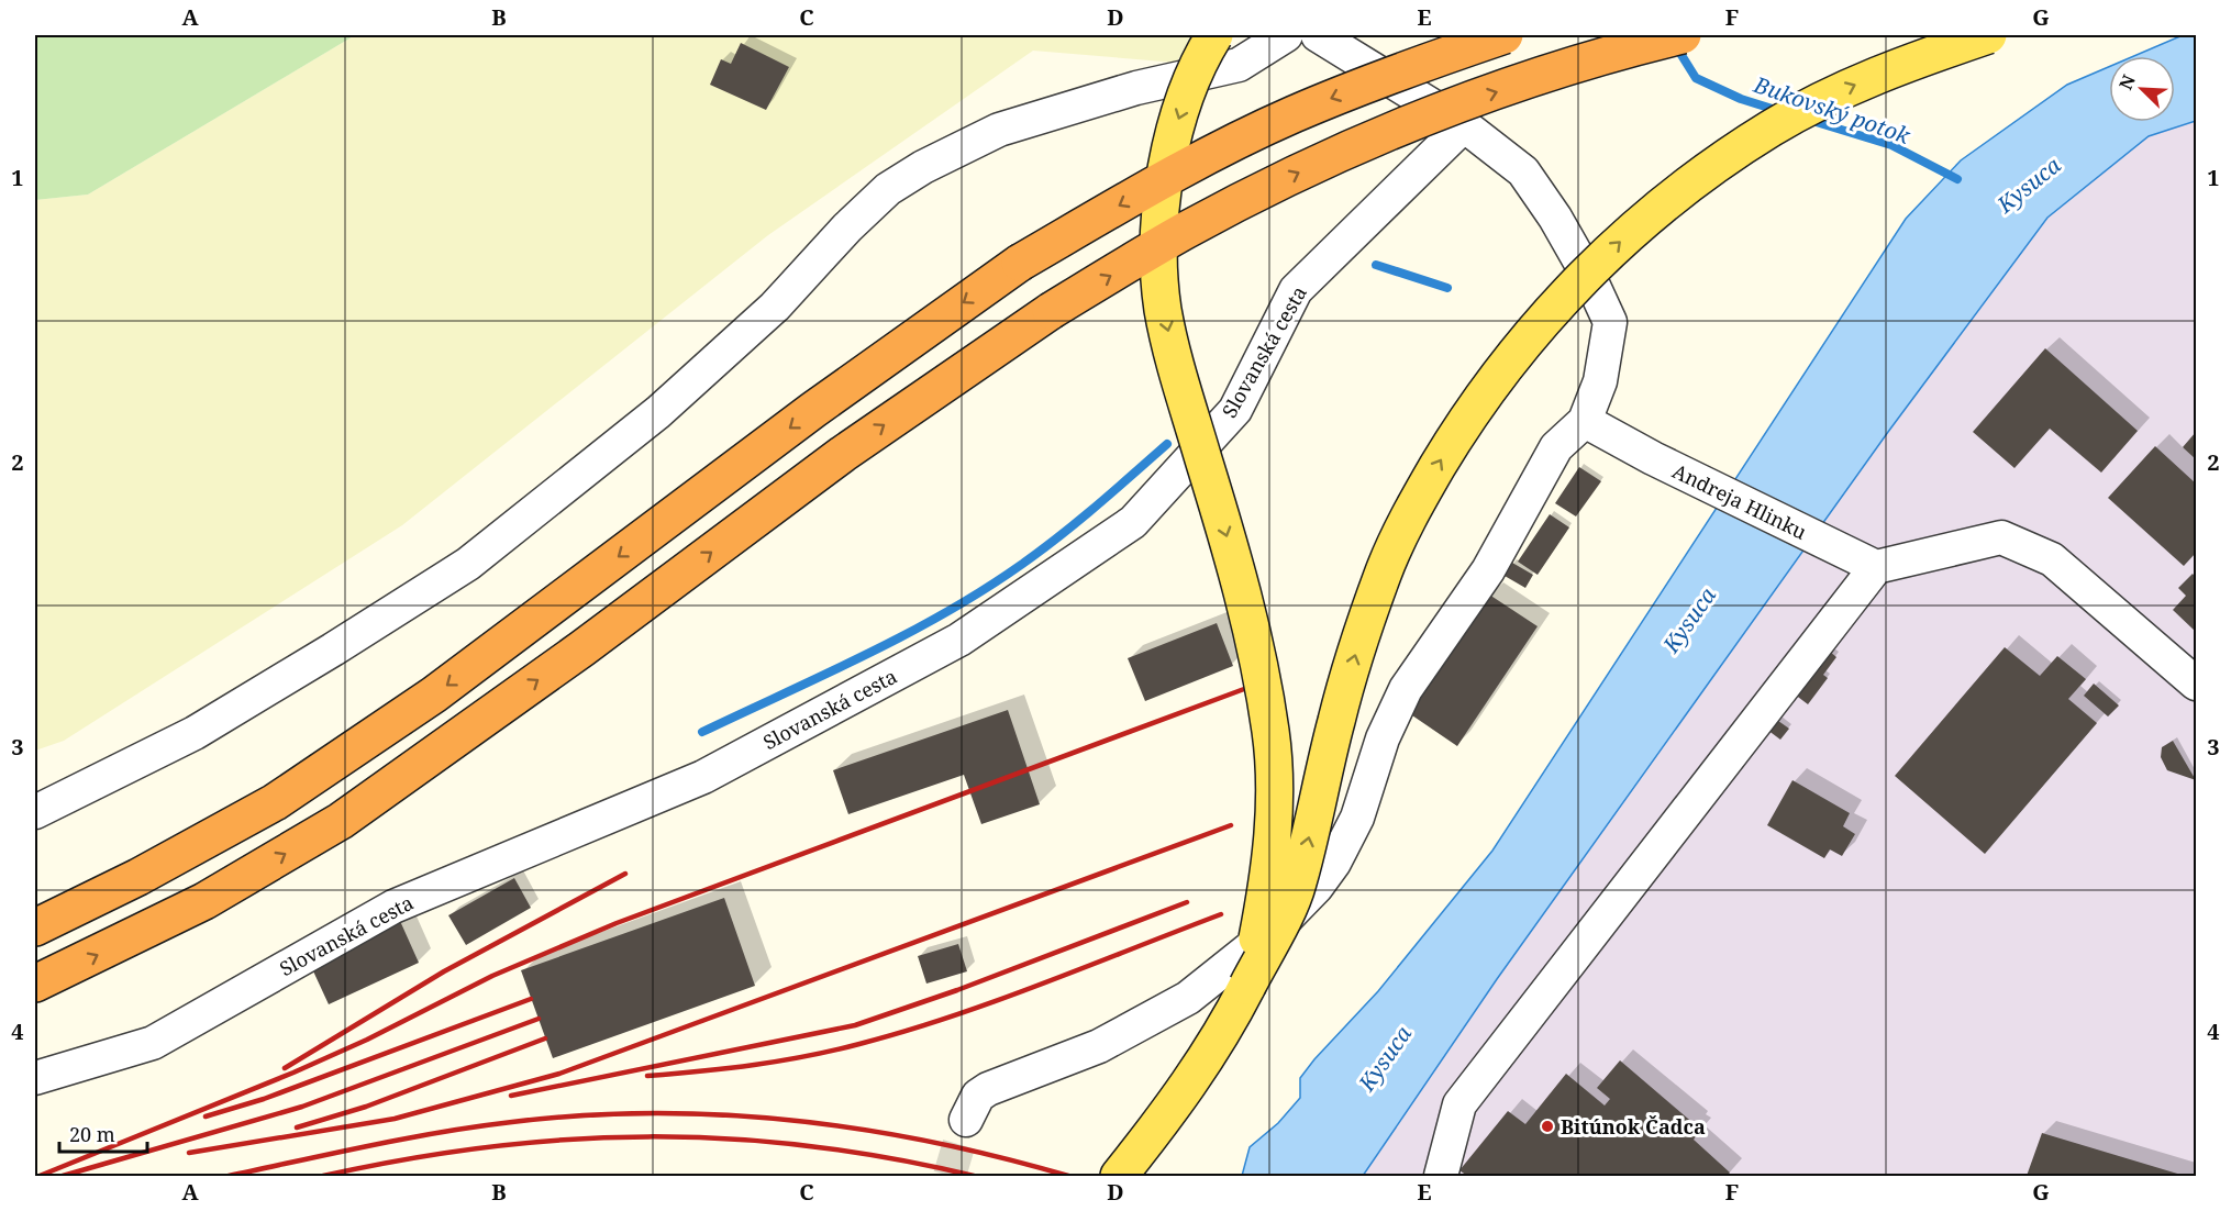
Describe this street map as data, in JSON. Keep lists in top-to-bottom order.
{
  "streets": {
    "street": ["Slovanská cesta", "Andreja Hlinku"]
  },
  "water": ["Bukovský potok", "Kysuca"],
  "places": ["Bitúnok Čadca"],
  "scale_bar": "20 m",
  "north": "top left",
  "grid": {
    "columns": [
      "A",
      "B",
      "C",
      "D",
      "E",
      "F",
      "G"
    ],
    "rows": [
      "1",
      "2",
      "3",
      "4"
    ]
  }
}
